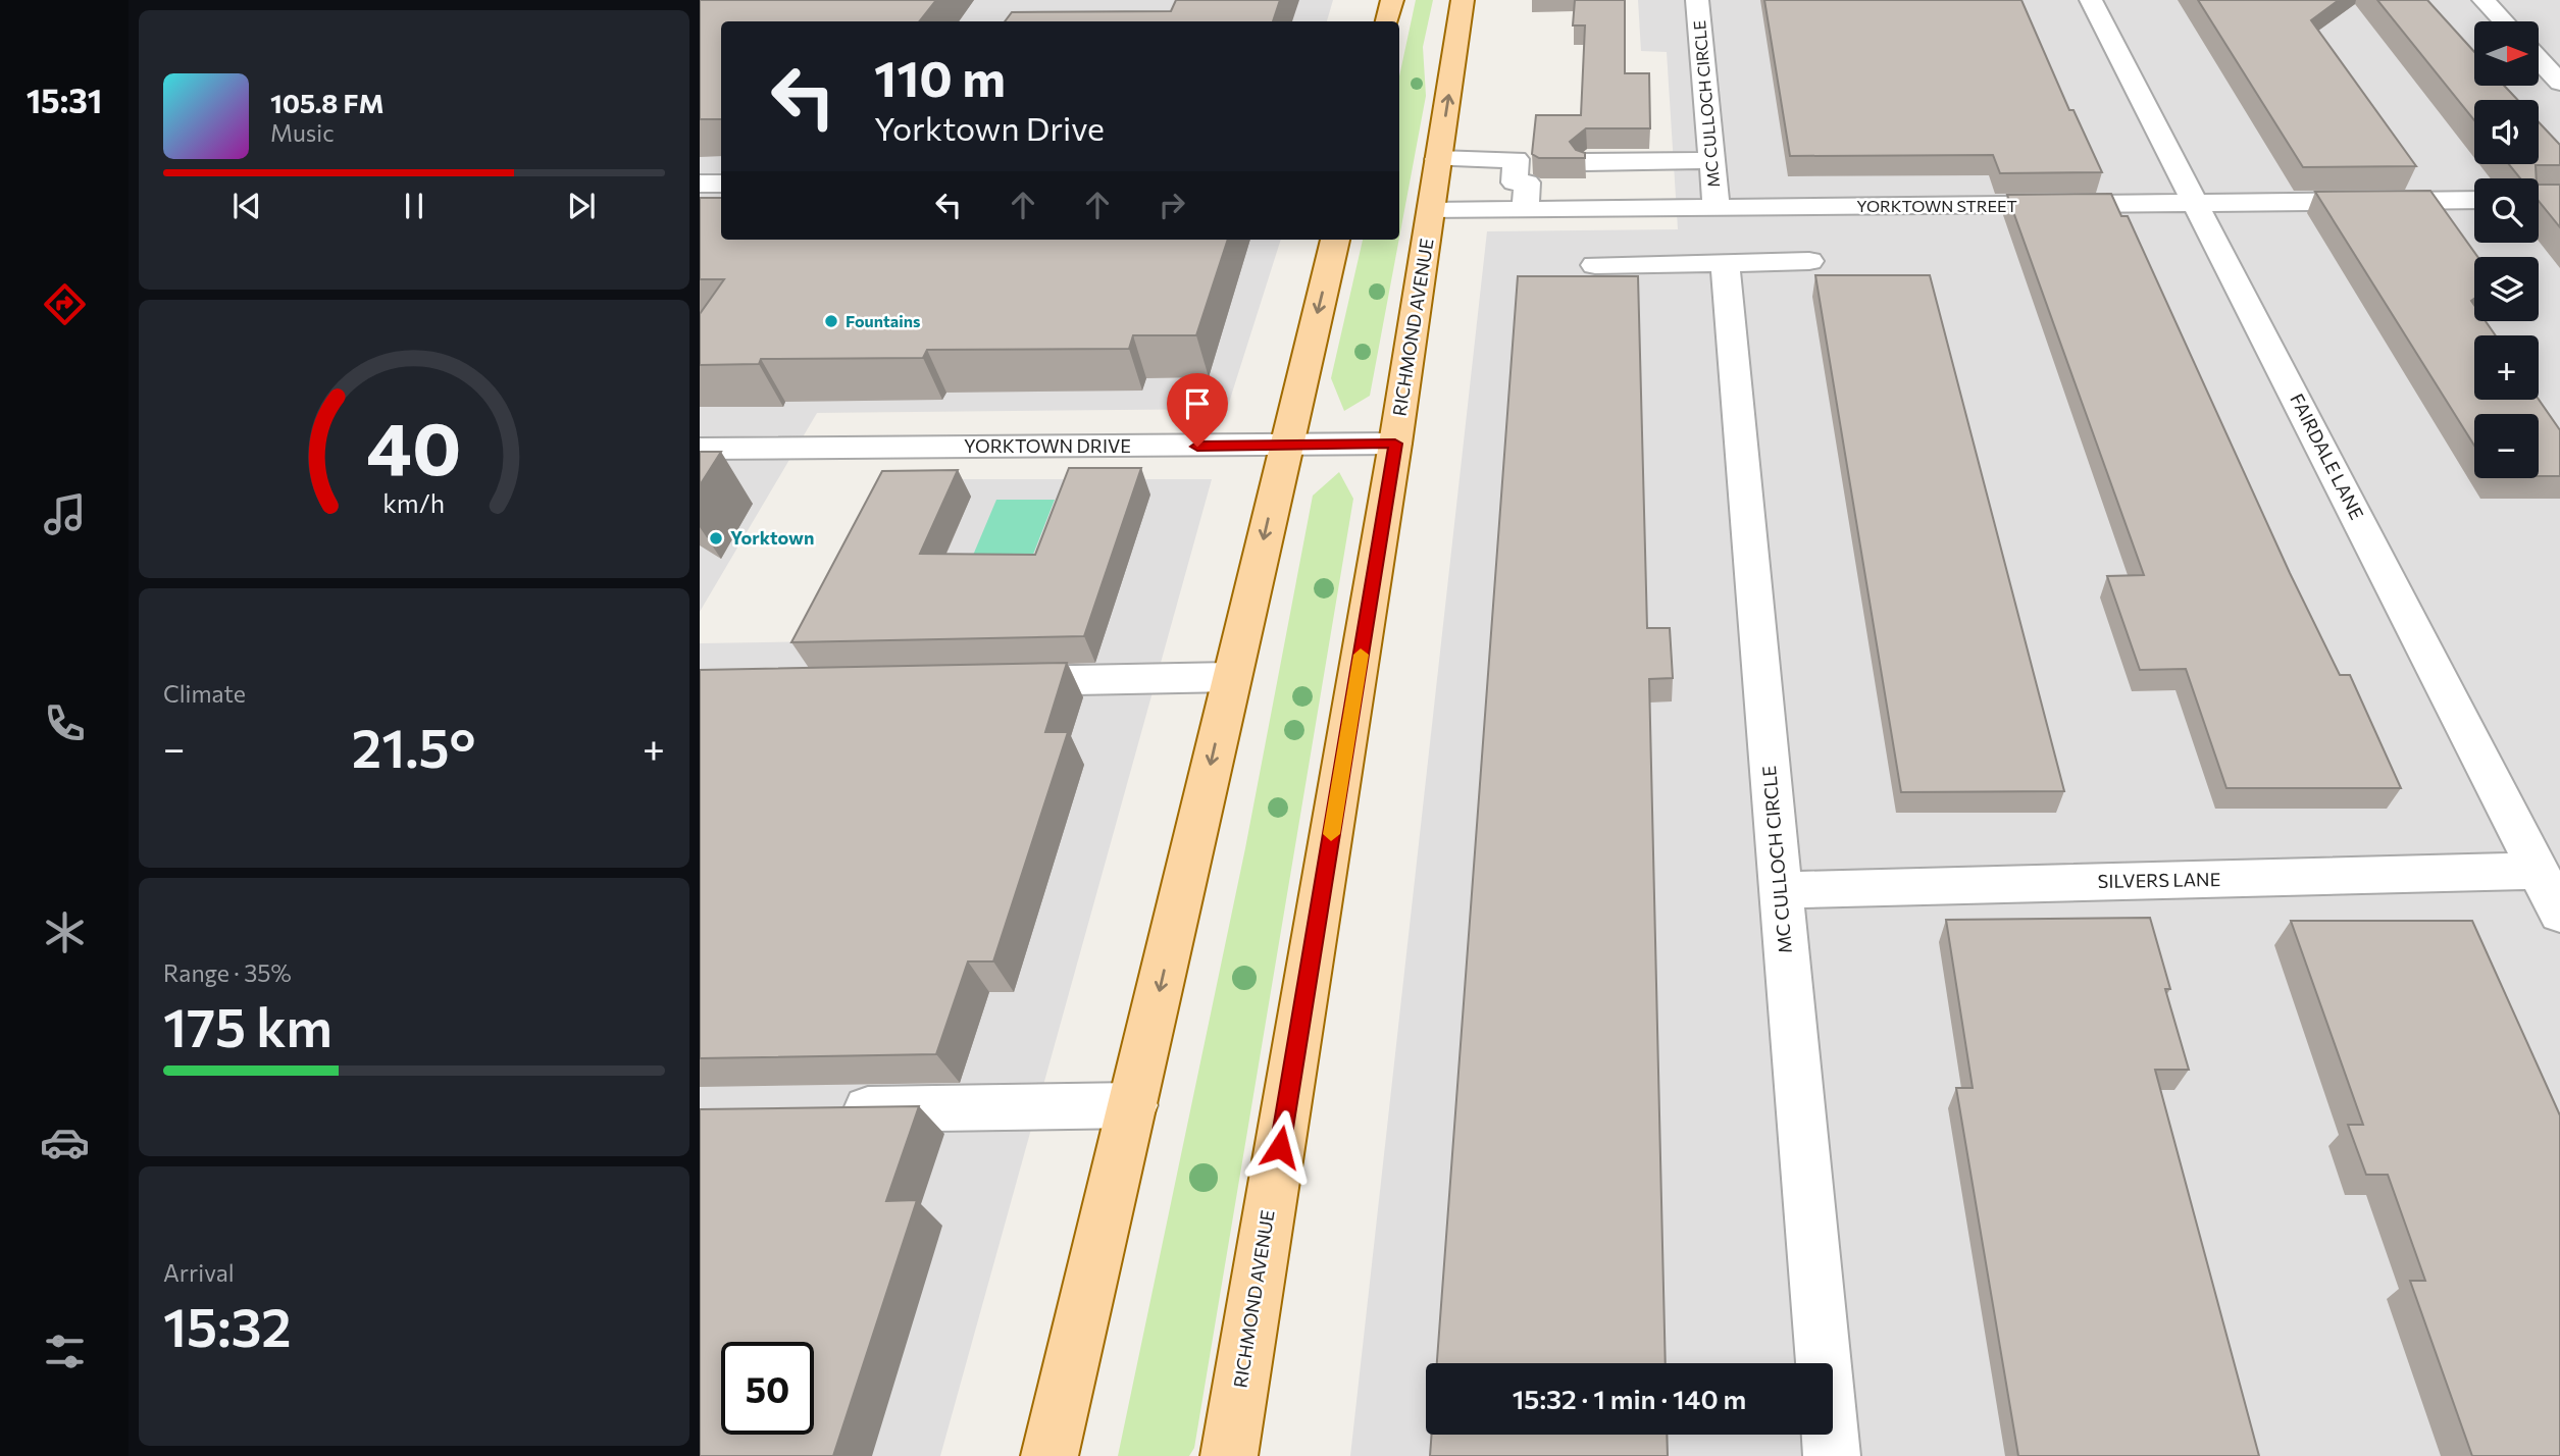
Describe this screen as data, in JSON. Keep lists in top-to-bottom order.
{
  "streets": {
    "main road": ["RICHMOND AVENUE"],
    "street": [
      "MC CULLOCH CIRCLE",
      "YORKTOWN STREET",
      "YORKTOWN DRIVE",
      "FAIRDALE LANE",
      "SILVERS LANE"
    ]
  },
  "crossings": [
    ["MC CULLOCH CIRCLE", "YORKTOWN STREET"],
    ["MC CULLOCH CIRCLE", "SILVERS LANE"],
    ["YORKTOWN STREET", "RICHMOND AVENUE"],
    ["YORKTOWN STREET", "FAIRDALE LANE"],
    ["RICHMOND AVENUE", "YORKTOWN DRIVE"],
    ["FAIRDALE LANE", "SILVERS LANE"]
  ],
  "places": ["Fountains", "Yorktown"],
  "north": "right",
  "page": {
    "tabs": "15:31",
    "map_buttons": ["+", "−"],
    "turn": ["110 m", "Yorktown Drive"],
    "song": ["105.8 FM", "Music"],
    "tile": [
      "Climate",
      ["Range · 35%", "175 km"],
      ["Arrival", "15:32"]
    ],
    "heat": ["−", "21.5°", "+"],
    "limit": "50",
    "trip": "15:32 · 1 min · 140 m",
    "gauge": ["40", "km/h"]
  }
}
